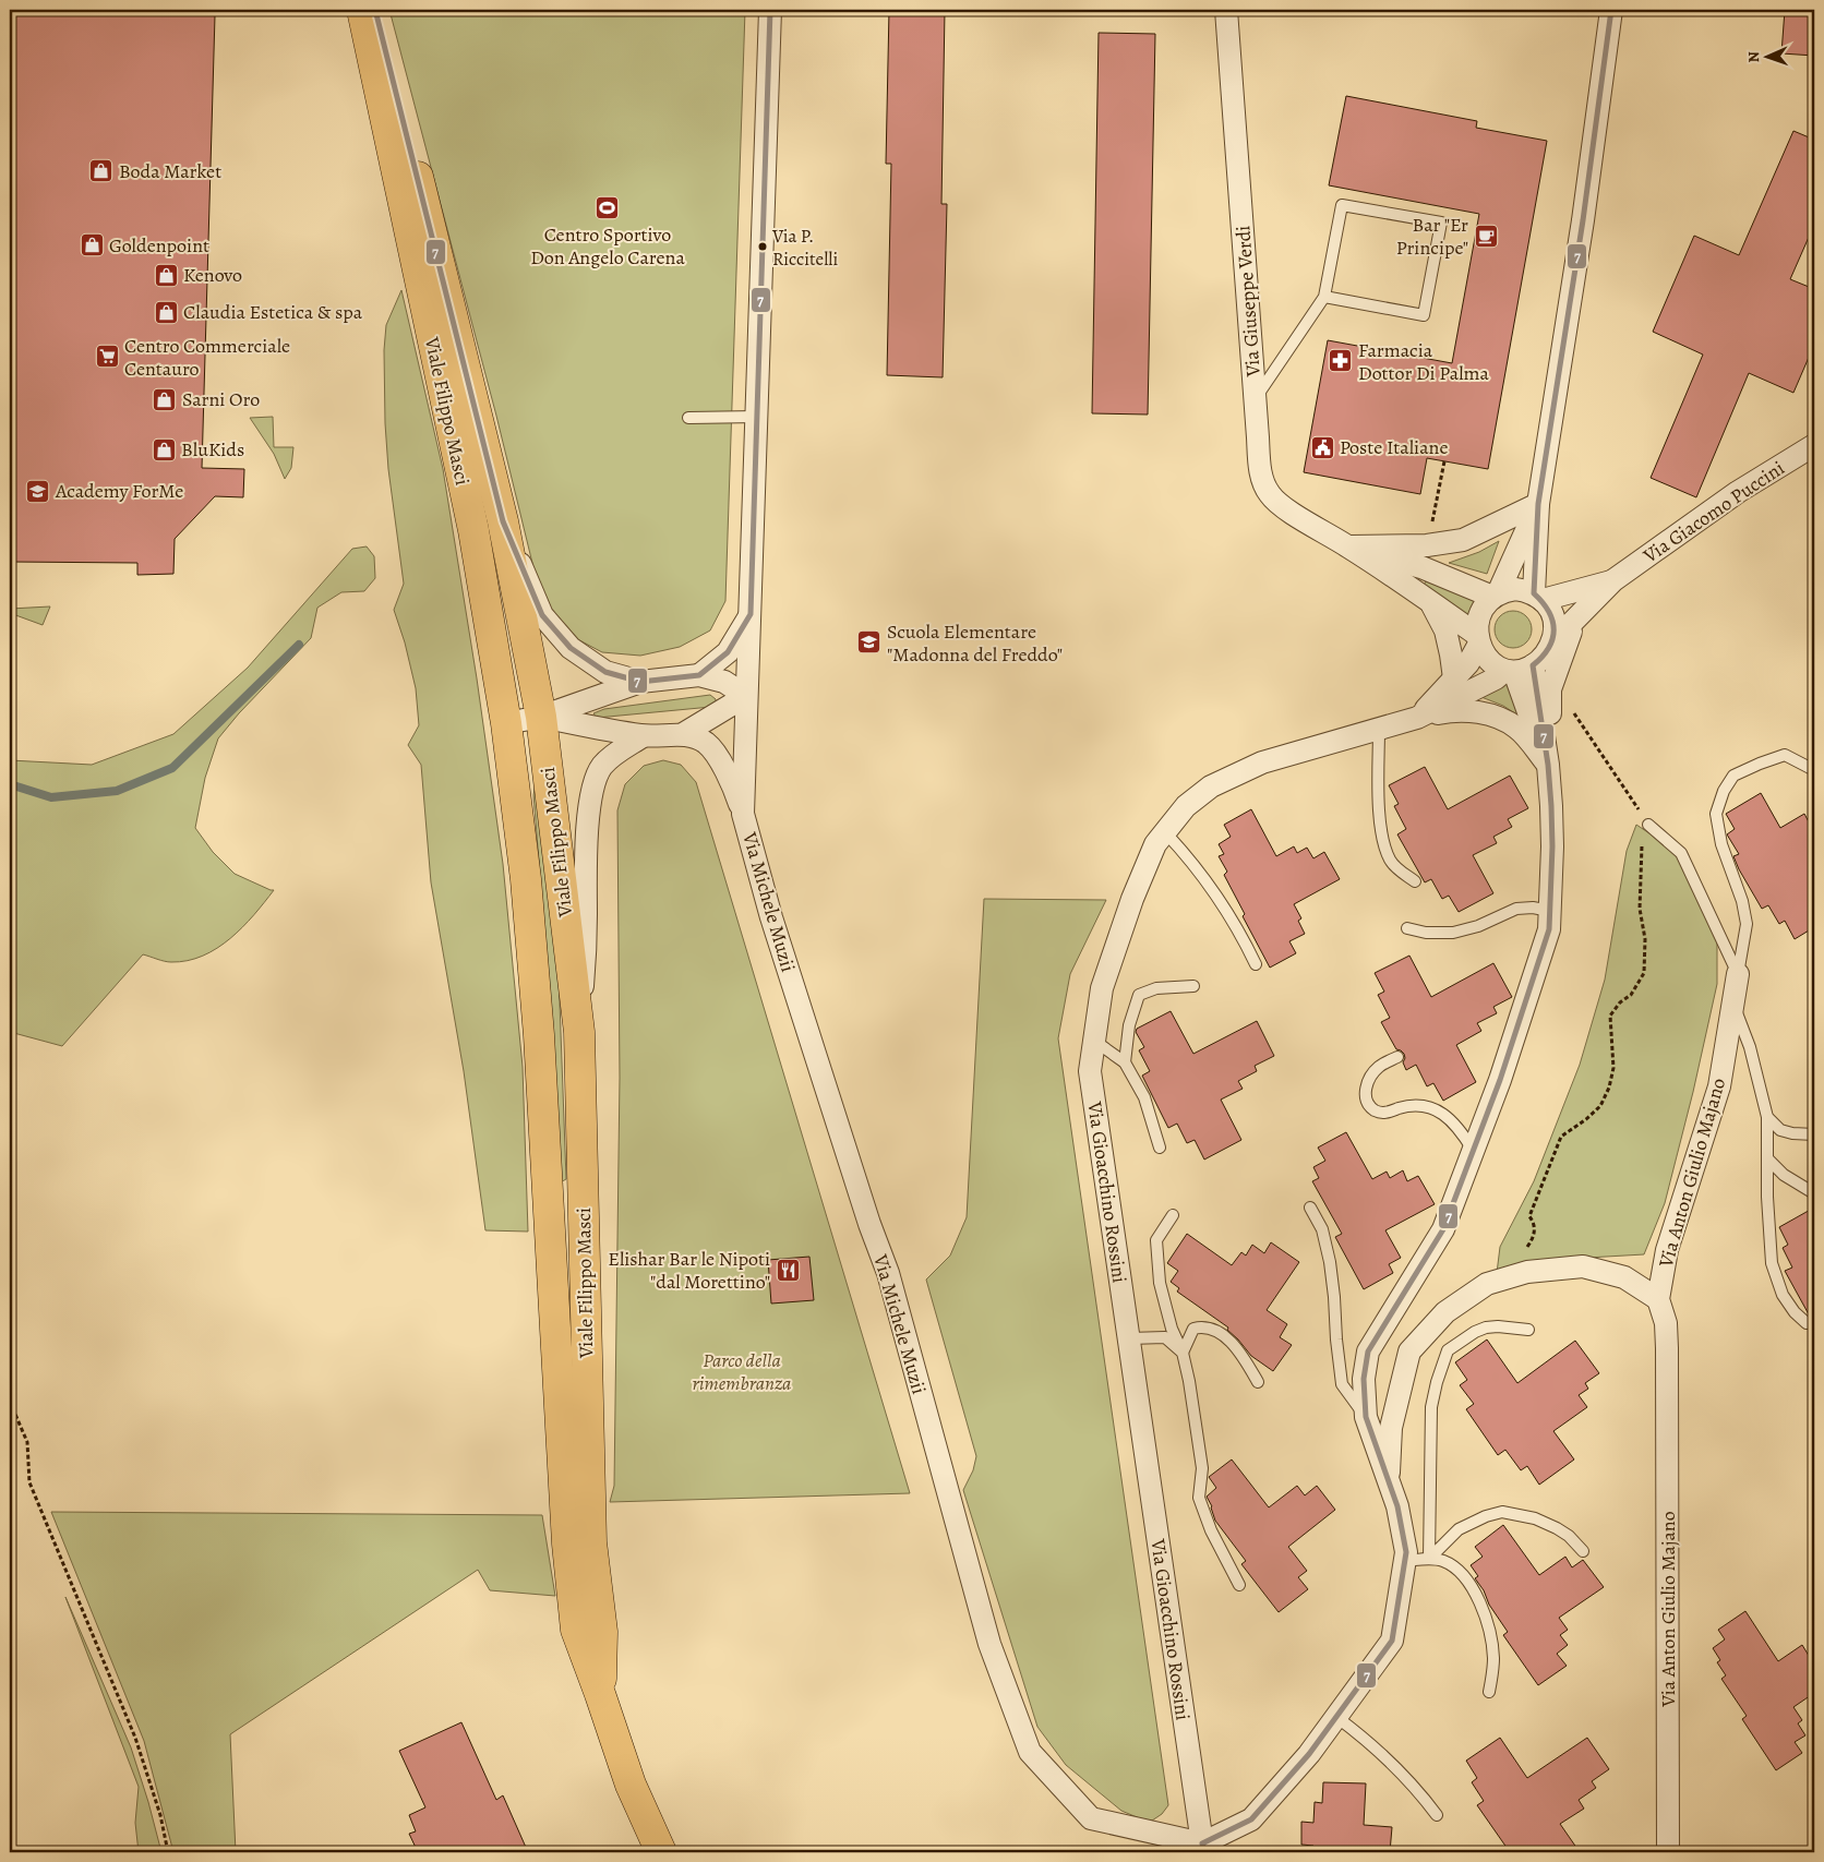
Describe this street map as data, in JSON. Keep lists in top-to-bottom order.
{
  "streets": {
    "main road": ["Viale Filippo Masci"],
    "street": [
      "Via Giuseppe Verdi",
      "Via Giacomo Puccini",
      "Via Michele Muzii",
      "Via Anton Giulio Majano",
      "Via Gioacchino Rossini"
    ]
  },
  "crossings": [
    ["Via Giuseppe Verdi", "Via Giacomo Puccini"],
    ["Via Giuseppe Verdi", "Via Gioacchino Rossini"],
    ["Via Giacomo Puccini", "Via Gioacchino Rossini"],
    ["Via Michele Muzii", "Via Gioacchino Rossini"]
  ],
  "parks": ["Parco della rimembranza"],
  "places": {
    "shop": [
      "Boda Market",
      "Goldenpoint",
      "Kenovo",
      "Claudia Estetica & spa",
      "Sarni Oro",
      "BluKids"
    ],
    "sports": ["Centro Sportivo Don Angelo Carena"],
    "cafe": ["Bar \"Er Principe\""],
    "other": ["Via P. Riccitelli"],
    "supermarket": ["Centro Commerciale Centauro"],
    "pharmacy": ["Farmacia Dottor Di Palma"],
    "public building": ["Poste Italiane"],
    "school or university": ["Academy ForMe", "Scuola Elementare \"Madonna del Freddo\""],
    "restaurant": ["Elishar Bar le Nipoti \"dal Morettino\""]
  },
  "lines": ["transit line 7"],
  "north": "left"
}
